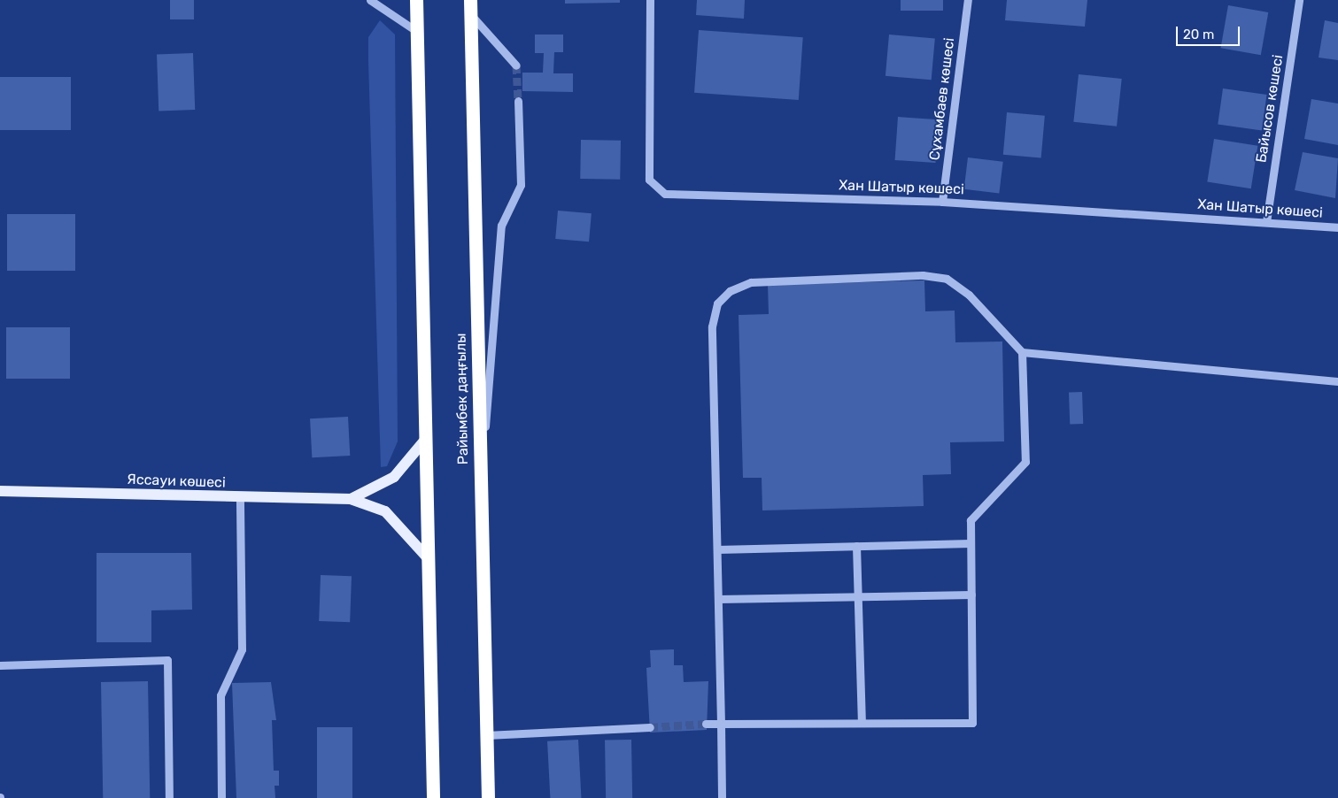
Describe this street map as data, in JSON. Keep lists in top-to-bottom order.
{
  "streets": {
    "highway": ["Райымбек даңғылы"],
    "main road": ["Яссауи көшесі"],
    "street": ["Сұхамбаев көшесі", "Байысов көшесі", "Хан Шатыр көшесі"]
  },
  "crossings": [
    ["Сұхамбаев көшесі", "Хан Шатыр көшесі"],
    ["Байысов көшесі", "Хан Шатыр көшесі"]
  ],
  "scale_bar": "20 m"
}
